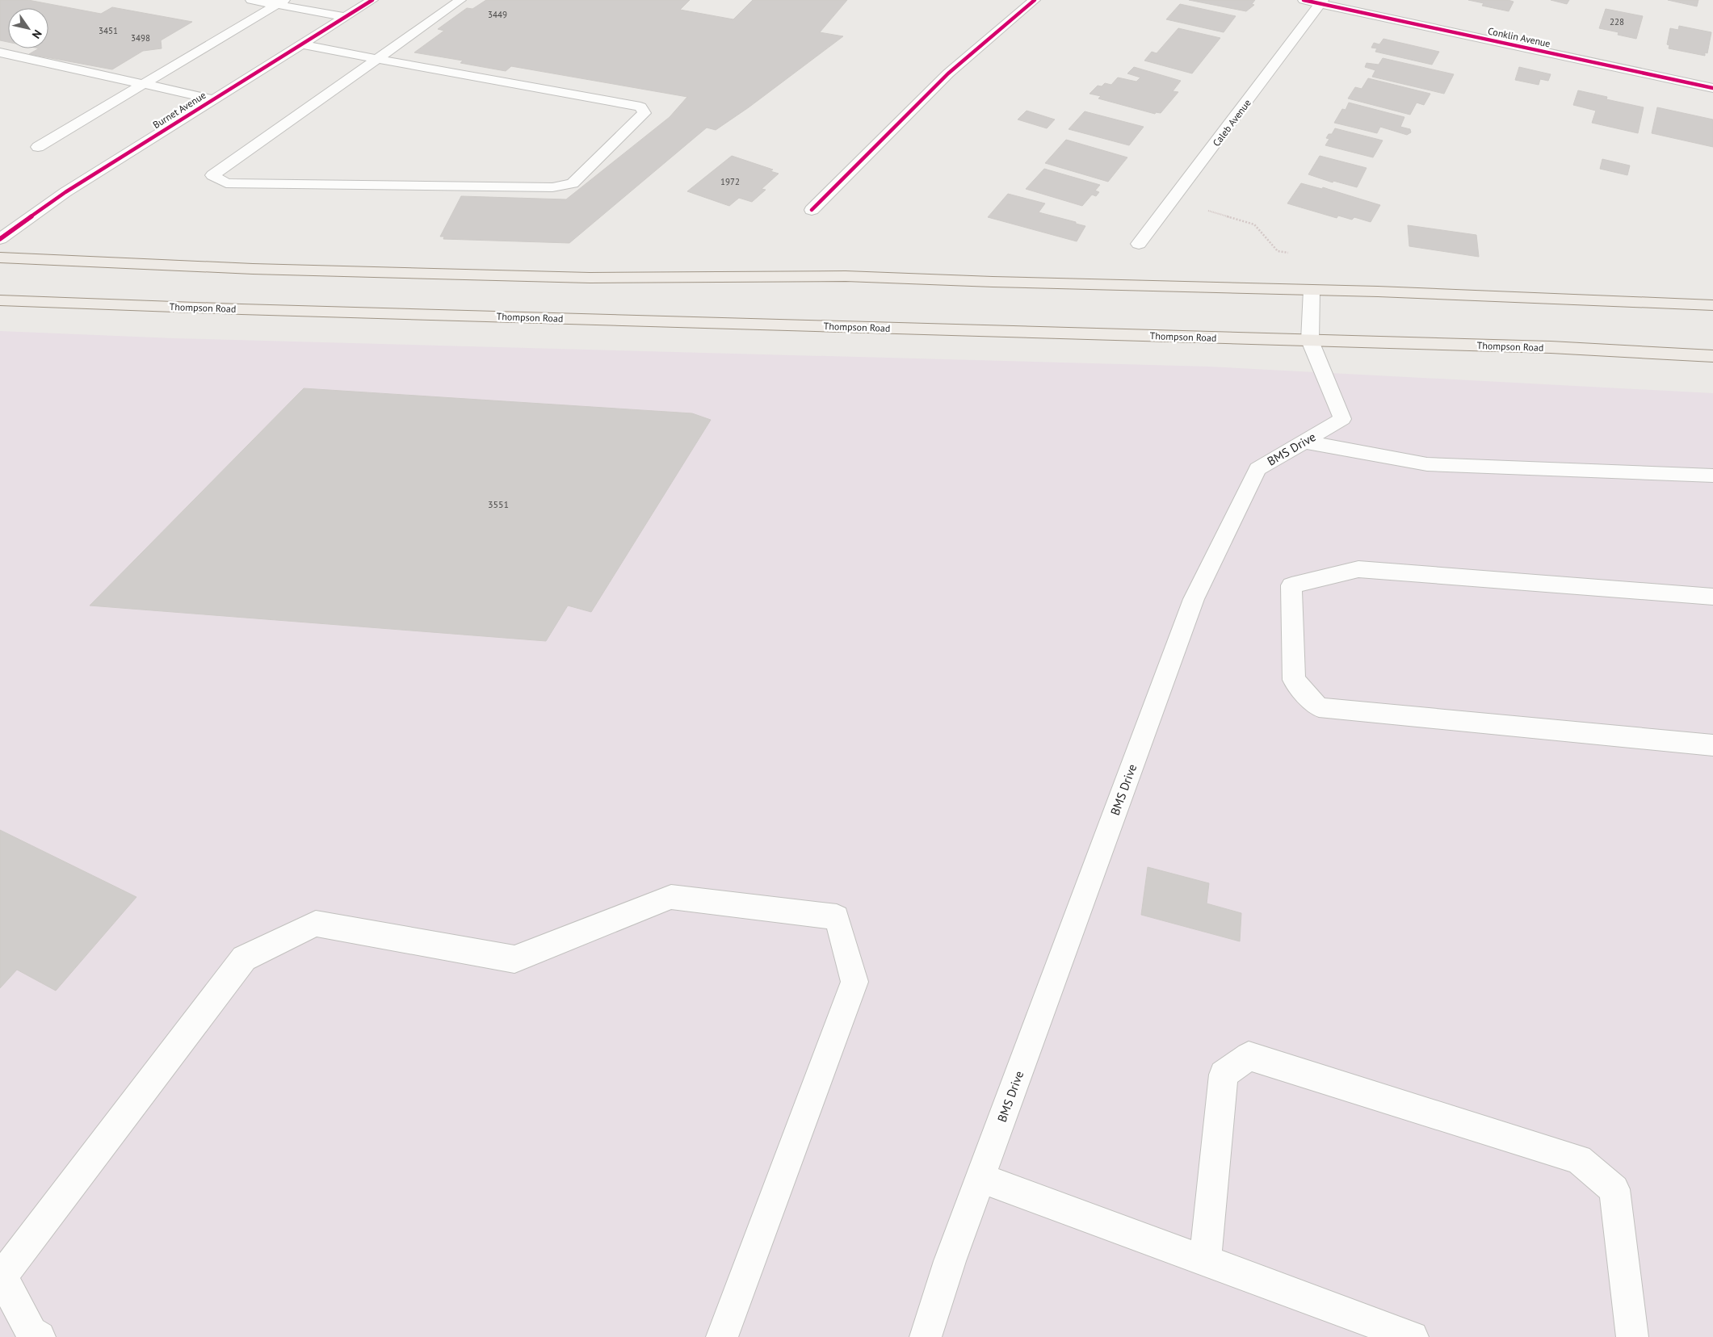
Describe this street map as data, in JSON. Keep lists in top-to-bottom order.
{
  "streets": {
    "main road": ["Thompson Road"],
    "street": [
      "Conklin Avenue",
      "Burnet Avenue",
      "Caleb Avenue",
      "BMS Drive"
    ]
  },
  "crossings": [
    ["Conklin Avenue", "Caleb Avenue"],
    ["Thompson Road", "BMS Drive"]
  ],
  "house_numbers": [
    "3449",
    "228",
    "3451",
    "3498",
    "1972",
    "3551"
  ],
  "north": "bottom right"
}
